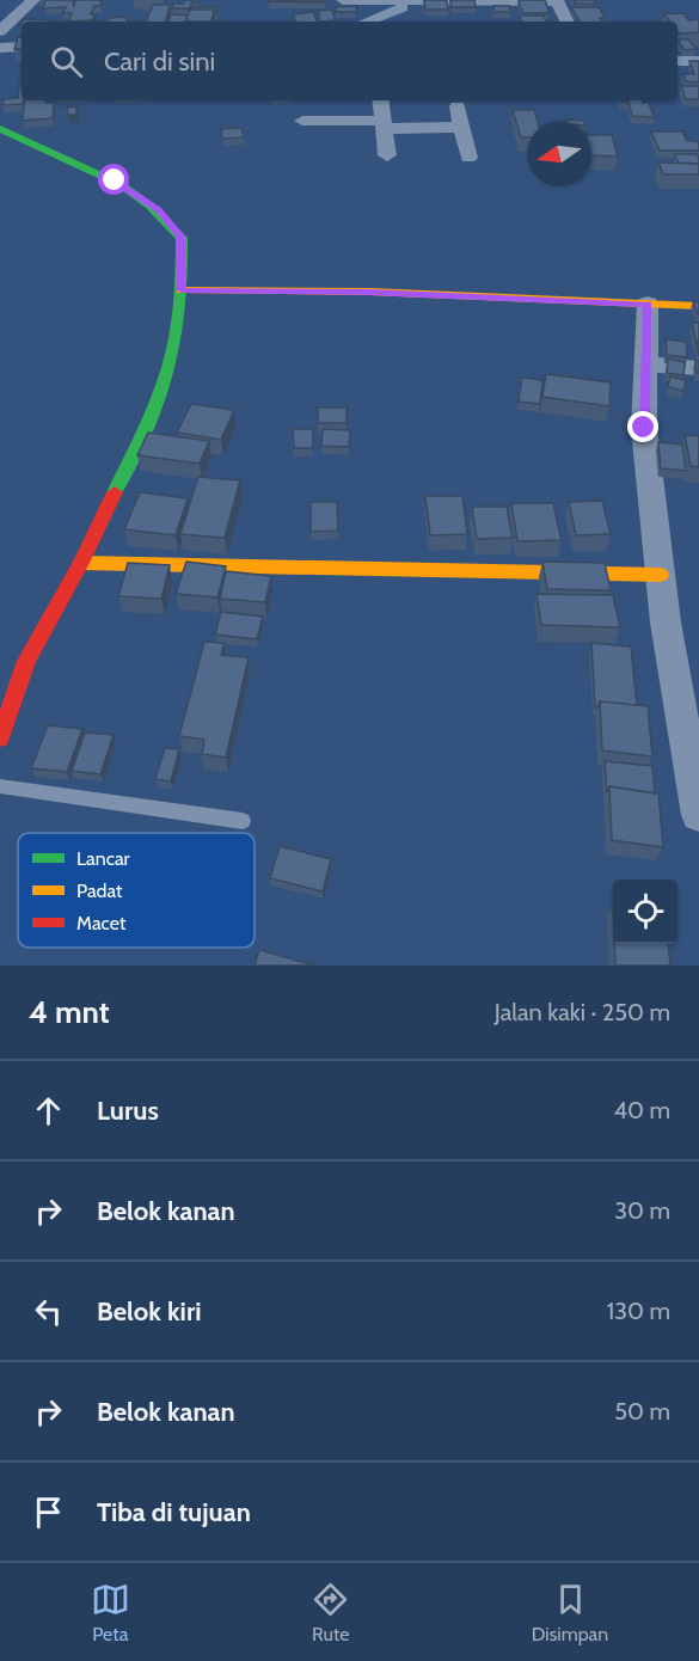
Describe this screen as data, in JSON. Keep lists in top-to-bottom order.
{
  "legend": ["Lancar", "Padat", "Macet"],
  "north": "left",
  "page": {
    "search": "Cari di sini",
    "heading": ["4 mnt", "Jalan kaki · 250 m"],
    "list": [
      ["Lurus", "40 m"],
      ["Belok kanan", "30 m"],
      ["Belok kiri", "130 m"],
      ["Belok kanan", "50 m"],
      "Tiba di tujuan"
    ],
    "nav": ["Peta", "Rute", "Disimpan"]
  }
}
